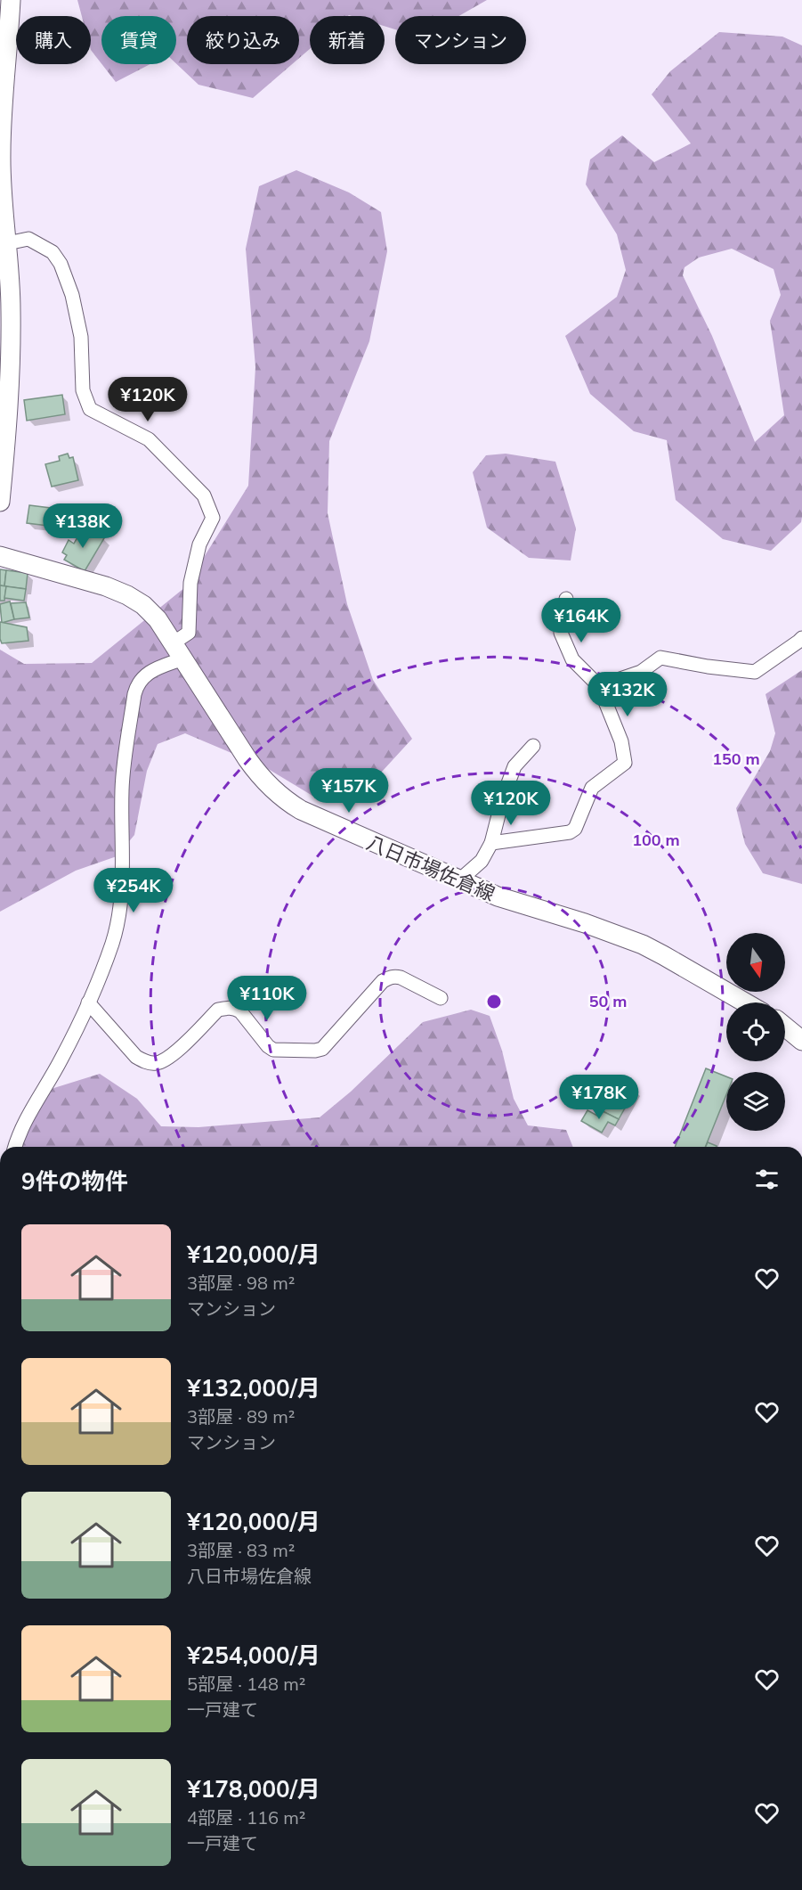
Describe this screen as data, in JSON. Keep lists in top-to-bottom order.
{
  "streets": {
    "main road": ["八日市場佐倉線"]
  },
  "north": "bottom",
  "page": {
    "chip": [
      "購入",
      "賃貸",
      "絞り込み",
      "新着",
      "マンション"
    ],
    "price": [
      "¥120K",
      "¥138K",
      "¥164K",
      "¥132K",
      "¥157K",
      "¥120K",
      "¥254K",
      "¥110K",
      "¥178K"
    ],
    "heading": "9件の物件",
    "list": [
      {
        "name": "¥120,000/月",
        "note": "3部屋 · 98 m² · マンション"
      },
      {
        "name": "¥132,000/月",
        "note": "3部屋 · 89 m² · マンション"
      },
      {
        "name": "¥120,000/月",
        "note": "3部屋 · 83 m² · 八日市場佐倉線"
      },
      {
        "name": "¥254,000/月",
        "note": "5部屋 · 148 m² · 一戸建て"
      },
      {
        "name": "¥178,000/月",
        "note": "4部屋 · 116 m² · 一戸建て"
      }
    ]
  },
  "rings": ["150 m", "100 m", "50 m"]
}
